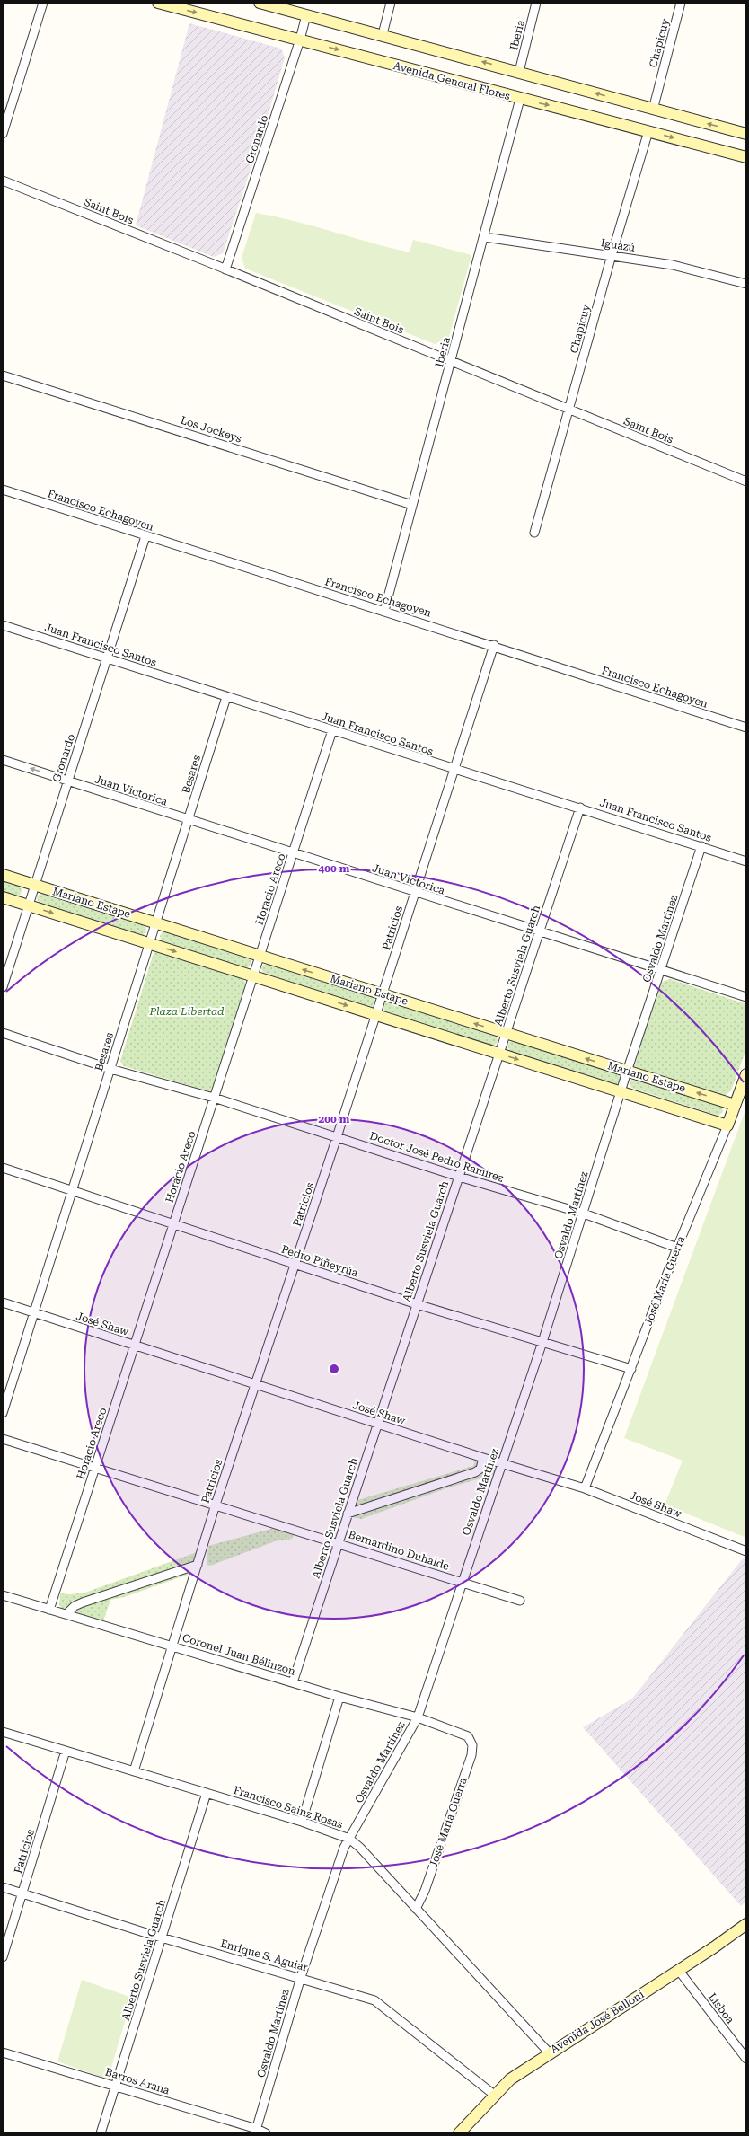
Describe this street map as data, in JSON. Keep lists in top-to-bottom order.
{
  "streets": {
    "street": [
      "Iberia",
      "Chapicuy",
      "Avenida General Flores",
      "Gronardo",
      "Saint Bois",
      "Iguazú",
      "Los Jockeys",
      "Francisco Echagoyen",
      "Juan Francisco Santos",
      "Besares",
      "Juan Victorica",
      "Horacio Areco",
      "Mariano Estape",
      "Patricios",
      "Osvaldo Martínez",
      "Alberto Susviela Guarch",
      "Doctor José Pedro Ramírez",
      "Pedro Piñeyrúa",
      "José María Guerra",
      "José Shaw",
      "Bernardino Duhalde",
      "Coronel Juan Bélinzon",
      "Francisco Sainz Rosas",
      "Enrique S. Aguiar",
      "Lisboa",
      "Avenida José Belloni",
      "Barros Arana"
    ]
  },
  "crossings": [
    ["Iberia", "Avenida General Flores"],
    ["Iberia", "Saint Bois"],
    ["Iberia", "Iguazú"],
    ["Iberia", "Los Jockeys"],
    ["Iberia", "Francisco Echagoyen"],
    ["Chapicuy", "Avenida General Flores"],
    ["Chapicuy", "Saint Bois"],
    ["Chapicuy", "Iguazú"],
    ["Avenida General Flores", "Gronardo"],
    ["Gronardo", "Saint Bois"],
    ["Gronardo", "Francisco Echagoyen"],
    ["Gronardo", "Juan Francisco Santos"],
    ["Gronardo", "Juan Victorica"],
    ["Gronardo", "Mariano Estape"],
    ["Francisco Echagoyen", "Patricios"],
    ["Juan Francisco Santos", "Besares"],
    ["Juan Francisco Santos", "Horacio Areco"],
    ["Juan Francisco Santos", "Patricios"],
    ["Juan Francisco Santos", "Osvaldo Martínez"],
    ["Juan Francisco Santos", "Alberto Susviela Guarch"],
    ["Besares", "Juan Victorica"],
    ["Besares", "Mariano Estape"],
    ["Besares", "Doctor José Pedro Ramírez"],
    ["Besares", "Pedro Piñeyrúa"],
    ["Besares", "José Shaw"],
    ["Juan Victorica", "Horacio Areco"],
    ["Juan Victorica", "Patricios"],
    ["Juan Victorica", "Osvaldo Martínez"],
    ["Juan Victorica", "Alberto Susviela Guarch"],
    ["Horacio Areco", "Mariano Estape"],
    ["Horacio Areco", "Doctor José Pedro Ramírez"],
    ["Horacio Areco", "Pedro Piñeyrúa"],
    ["Horacio Areco", "José Shaw"],
    ["Horacio Areco", "Bernardino Duhalde"],
    ["Horacio Areco", "Coronel Juan Bélinzon"],
    ["Mariano Estape", "Patricios"],
    ["Mariano Estape", "Osvaldo Martínez"],
    ["Mariano Estape", "Alberto Susviela Guarch"],
    ["Mariano Estape", "José María Guerra"],
    ["Patricios", "Doctor José Pedro Ramírez"],
    ["Patricios", "Pedro Piñeyrúa"],
    ["Patricios", "José Shaw"],
    ["Patricios", "Bernardino Duhalde"],
    ["Patricios", "Coronel Juan Bélinzon"],
    ["Patricios", "Francisco Sainz Rosas"],
    ["Patricios", "Enrique S. Aguiar"],
    ["Osvaldo Martínez", "Doctor José Pedro Ramírez"],
    ["Osvaldo Martínez", "Pedro Piñeyrúa"],
    ["Osvaldo Martínez", "José Shaw"],
    ["Osvaldo Martínez", "Bernardino Duhalde"],
    ["Osvaldo Martínez", "Coronel Juan Bélinzon"],
    ["Osvaldo Martínez", "Francisco Sainz Rosas"],
    ["Osvaldo Martínez", "Enrique S. Aguiar"],
    ["Osvaldo Martínez", "Barros Arana"],
    ["Alberto Susviela Guarch", "Doctor José Pedro Ramírez"],
    ["Alberto Susviela Guarch", "Pedro Piñeyrúa"],
    ["Alberto Susviela Guarch", "José Shaw"],
    ["Alberto Susviela Guarch", "Bernardino Duhalde"],
    ["Alberto Susviela Guarch", "Coronel Juan Bélinzon"],
    ["Alberto Susviela Guarch", "Francisco Sainz Rosas"],
    ["Alberto Susviela Guarch", "Enrique S. Aguiar"],
    ["Alberto Susviela Guarch", "Barros Arana"],
    ["Doctor José Pedro Ramírez", "José María Guerra"],
    ["Pedro Piñeyrúa", "José María Guerra"],
    ["José María Guerra", "José Shaw"],
    ["José María Guerra", "Coronel Juan Bélinzon"],
    ["José María Guerra", "Francisco Sainz Rosas"],
    ["Francisco Sainz Rosas", "Avenida José Belloni"],
    ["Enrique S. Aguiar", "Avenida José Belloni"],
    ["Lisboa", "Avenida José Belloni"]
  ],
  "parks": ["Plaza Libertad"],
  "rings": ["400 m", "200 m"]
}
